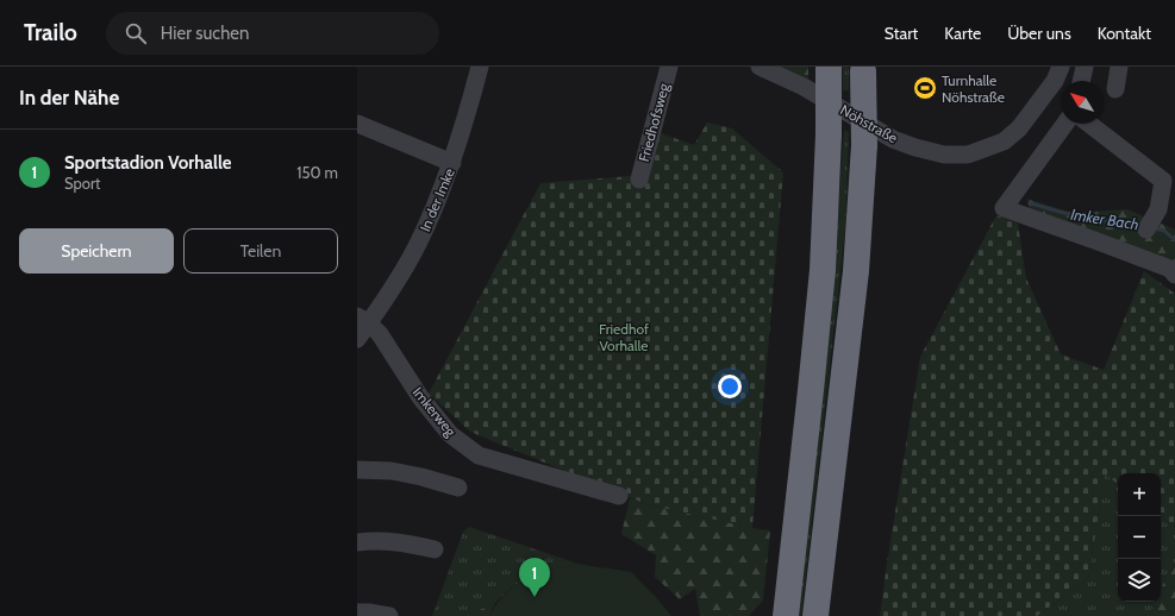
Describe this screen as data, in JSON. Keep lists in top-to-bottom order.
{
  "streets": {
    "street": [
      "Friedhofsweg",
      "Nöhstraße",
      "In der Imke",
      "Imkerweg"
    ]
  },
  "crossings": [
    ["In der Imke", "Imkerweg"]
  ],
  "water": ["Imker Bach"],
  "parks": ["Friedhof Vorhalle"],
  "places": {
    "sports": ["Turnhalle Nöhstraße"]
  },
  "north": "top left",
  "page": {
    "header": "Trailo",
    "search": "Hier suchen",
    "nav": [
      "Start",
      "Karte",
      "Über uns",
      "Kontakt"
    ],
    "heading": "In der Nähe",
    "list": [
      {
        "mark": "1",
        "name": "Sportstadion Vorhalle",
        "note": "Sport",
        "value": "150 m"
      }
    ],
    "buttons": ["Speichern", "Teilen"],
    "map_buttons": ["+", "−"],
    "pins": "1"
  }
}
